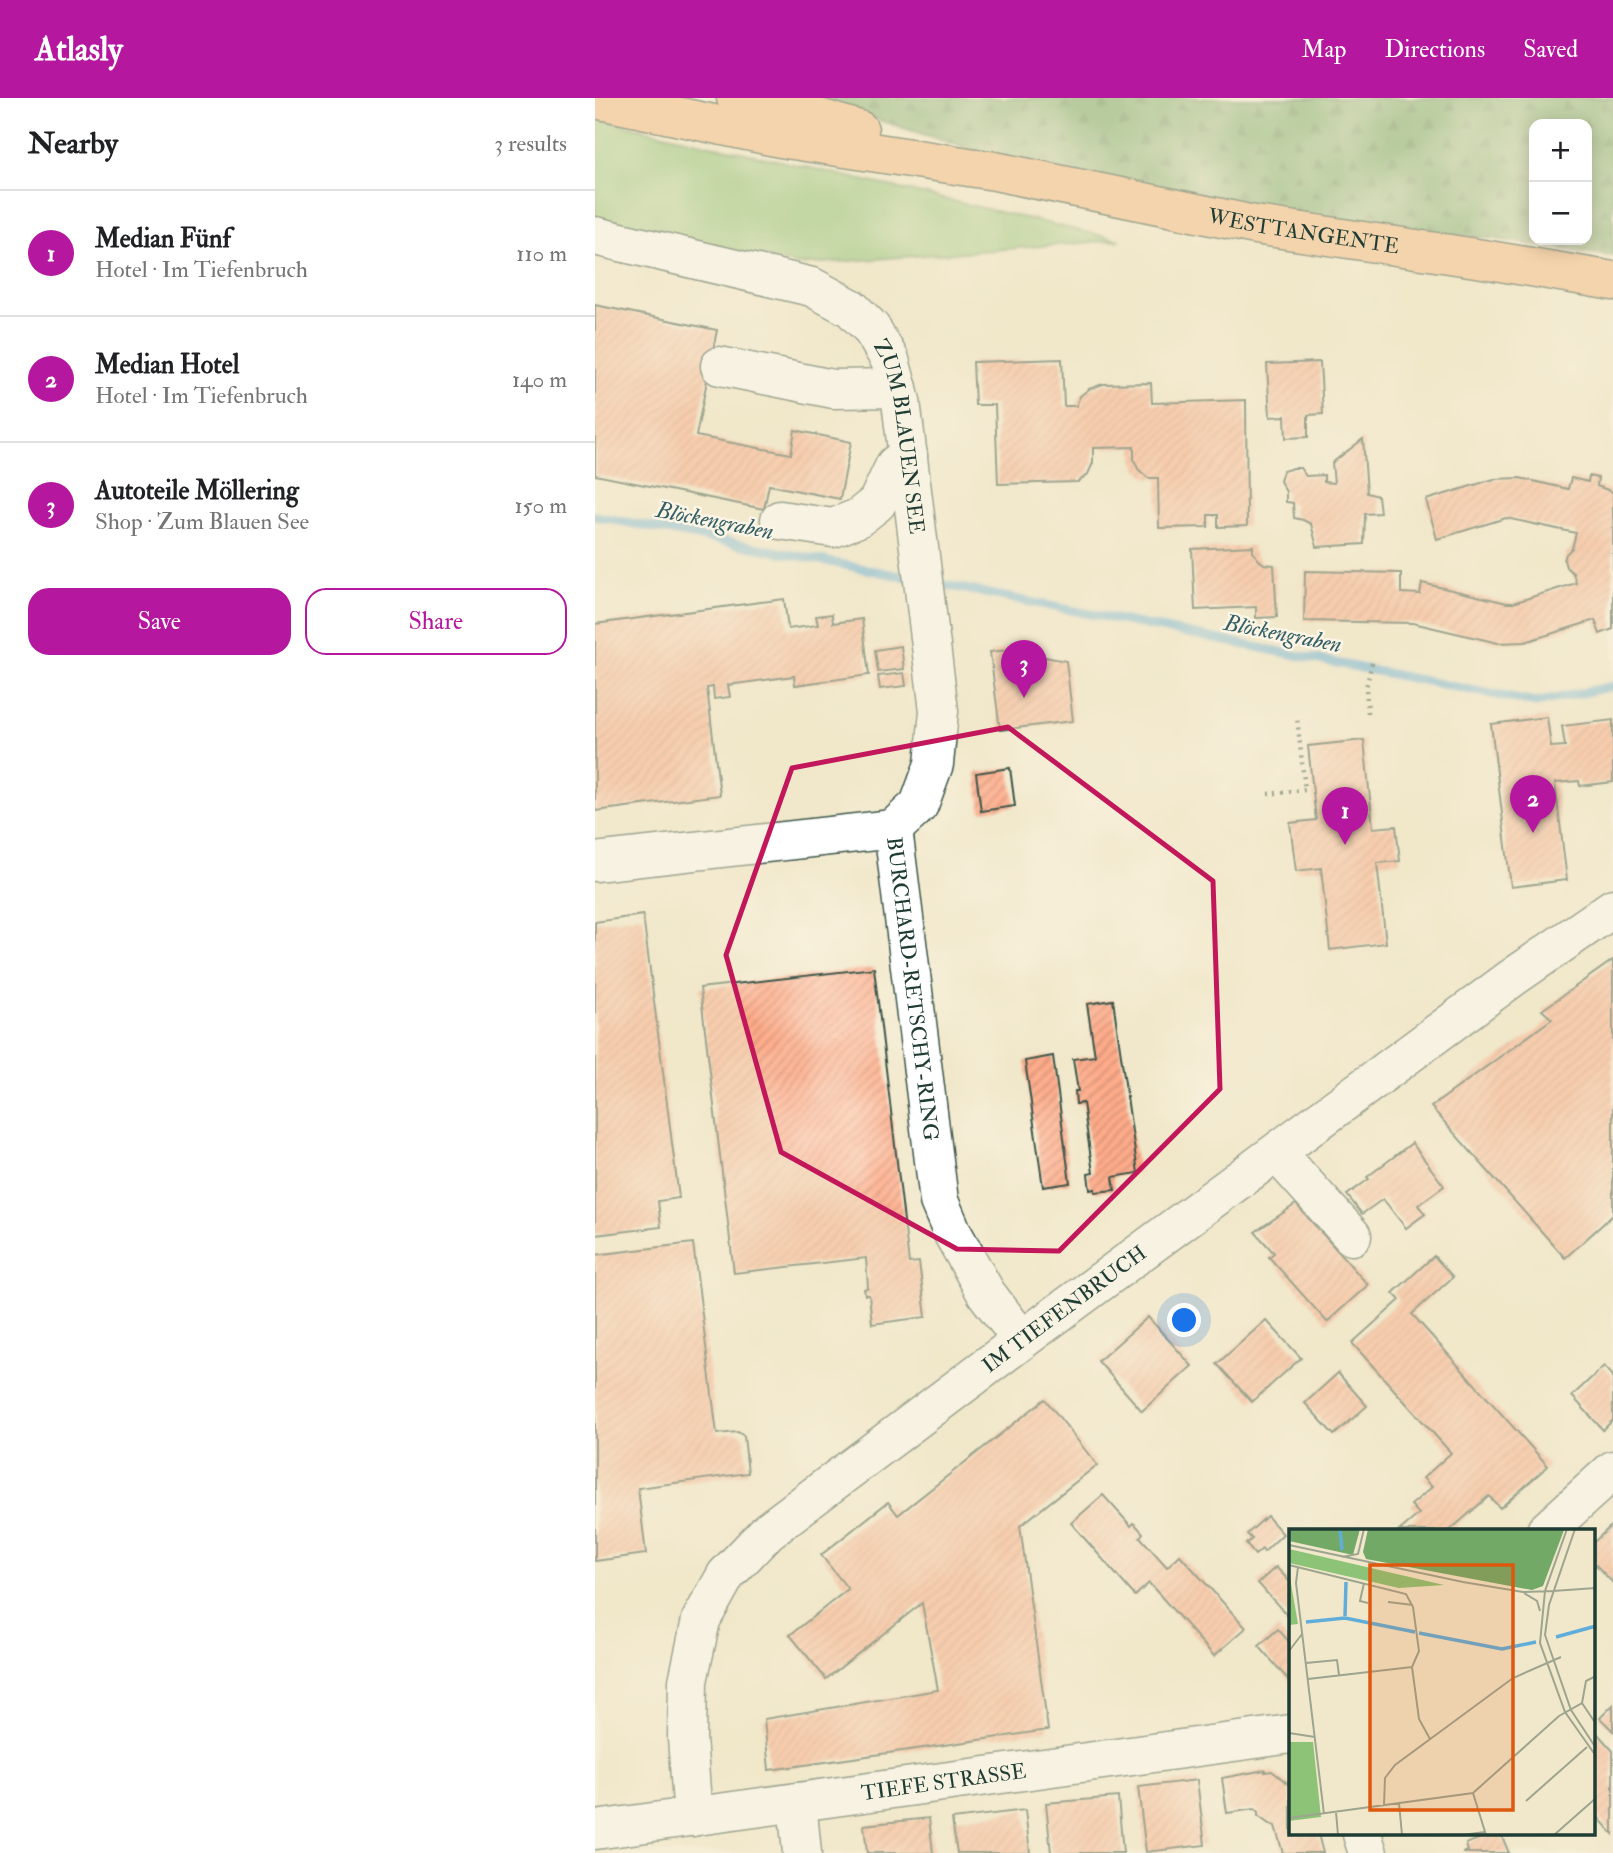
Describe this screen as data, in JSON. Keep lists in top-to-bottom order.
{
  "streets": {
    "main road": ["WESTTANGENTE"],
    "street": [
      "ZUM BLAUEN SEE",
      "BURCHARD-RETSCHY-RING",
      "IM TIEFENBRUCH",
      "TIEFE STRASSE"
    ]
  },
  "crossings": [
    ["ZUM BLAUEN SEE", "BURCHARD-RETSCHY-RING"],
    ["BURCHARD-RETSCHY-RING", "IM TIEFENBRUCH"],
    ["IM TIEFENBRUCH", "TIEFE STRASSE"]
  ],
  "water": ["Blöckengraben"],
  "page": {
    "header": "Atlasly",
    "nav": ["Map", "Directions", "Saved"],
    "heading": ["Nearby", "3 results"],
    "map_buttons": ["+", "−"],
    "list": [
      {
        "mark": "1",
        "name": "Median Fünf",
        "note": "Hotel · Im Tiefenbruch",
        "value": "110 m"
      },
      {
        "mark": "2",
        "name": "Median Hotel",
        "note": "Hotel · Im Tiefenbruch",
        "value": "140 m"
      },
      {
        "mark": "3",
        "name": "Autoteile Möllering",
        "note": "Shop · Zum Blauen See",
        "value": "150 m"
      }
    ],
    "buttons": ["Save", "Share"],
    "pins": ["3", "2", "1"]
  }
}
